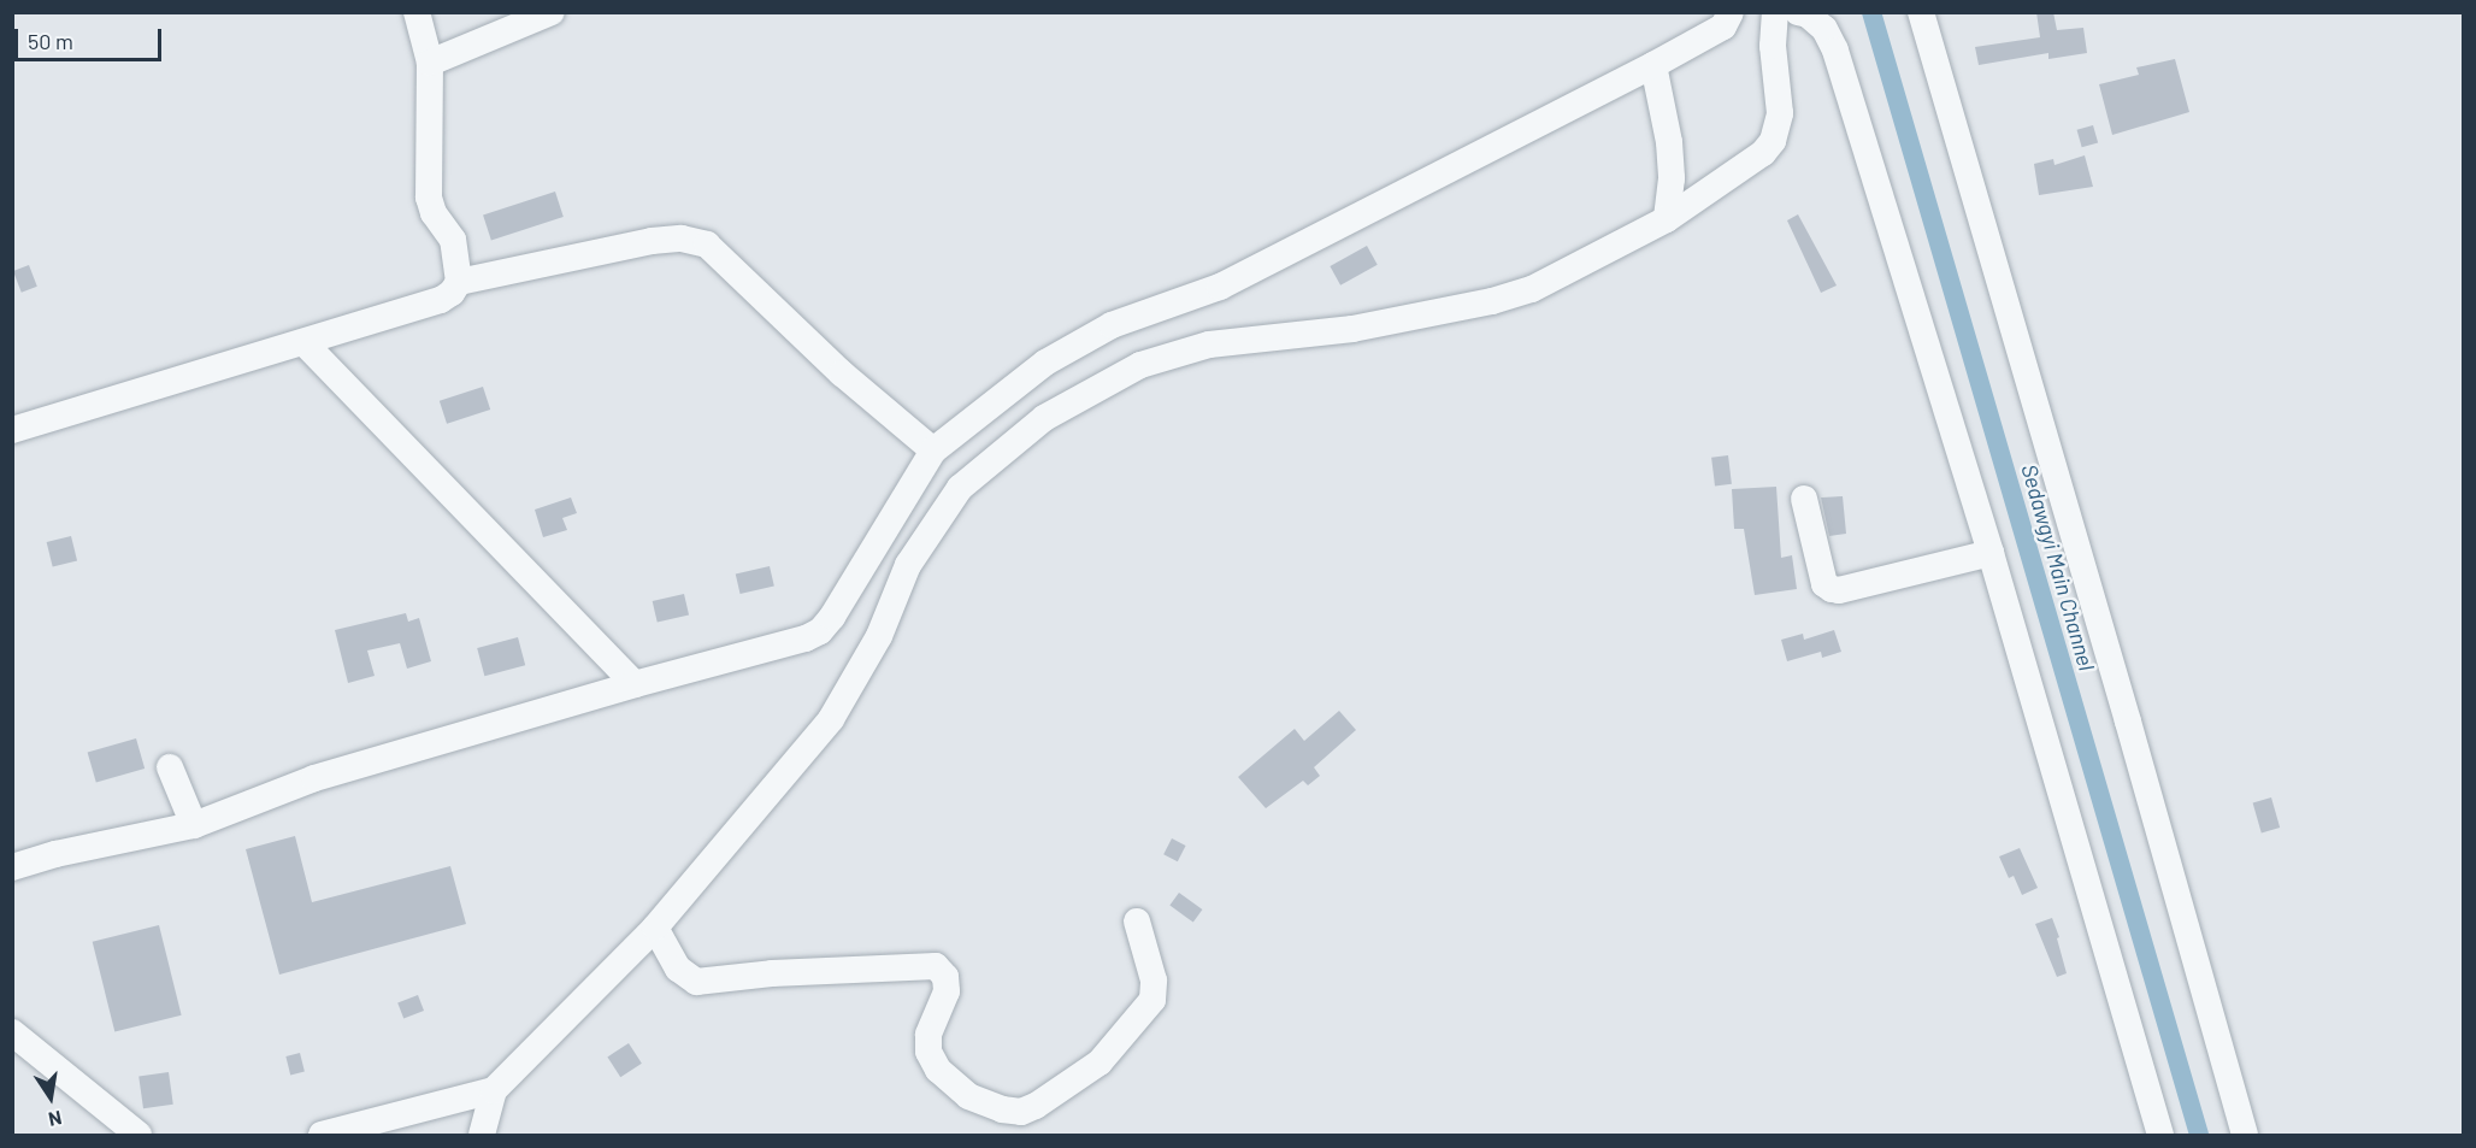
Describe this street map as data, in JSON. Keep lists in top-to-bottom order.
{
  "water": ["Sedawgyi Main Channel"],
  "scale_bar": "50 m",
  "north": "bottom"
}
